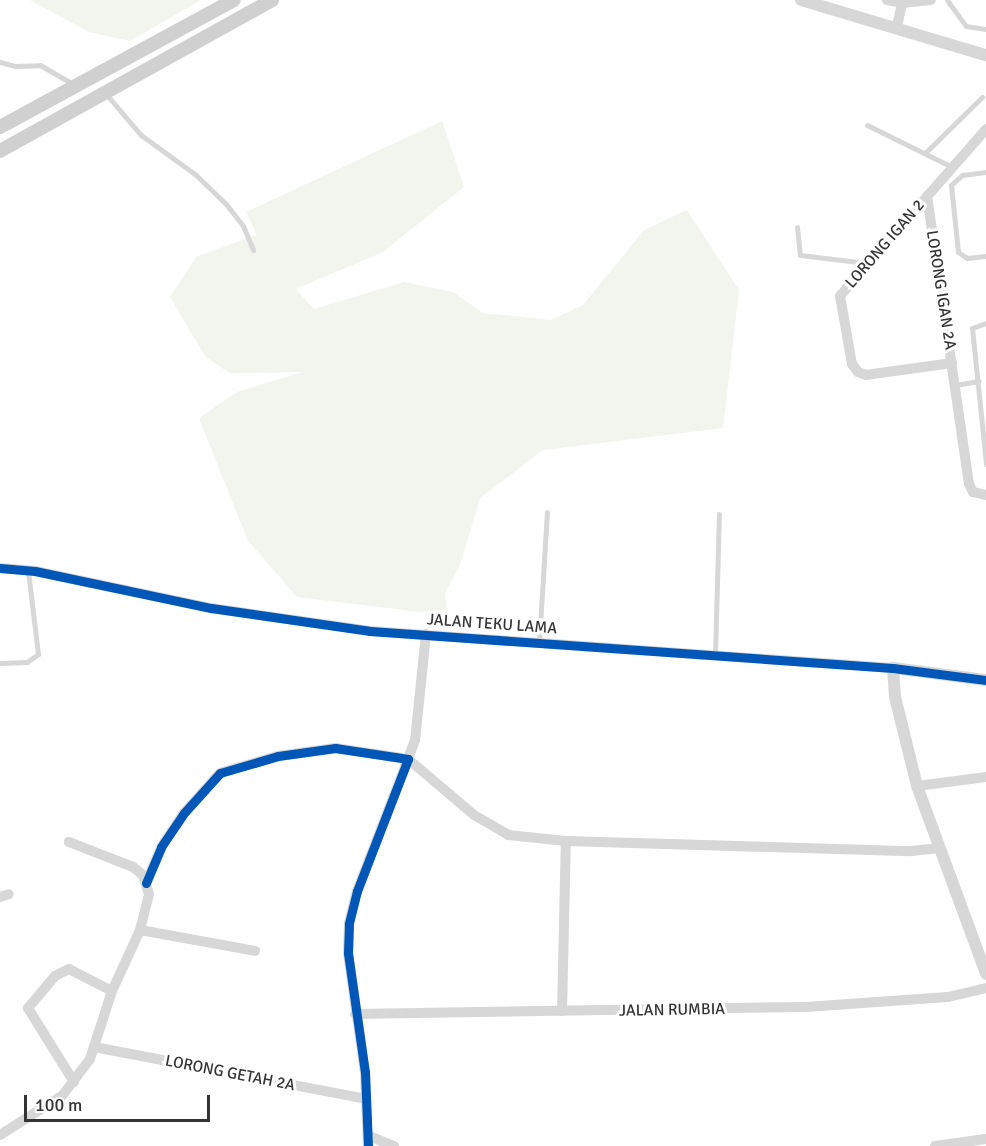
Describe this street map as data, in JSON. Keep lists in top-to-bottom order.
{
  "streets": {
    "street": [
      "LORONG IGAN 2",
      "LORONG IGAN 2A",
      "JALAN TEKU LAMA",
      "JALAN RUMBIA",
      "LORONG GETAH 2A"
    ]
  },
  "crossings": [
    ["LORONG IGAN 2", "LORONG IGAN 2A"]
  ],
  "scale_bar": "100 m"
}
